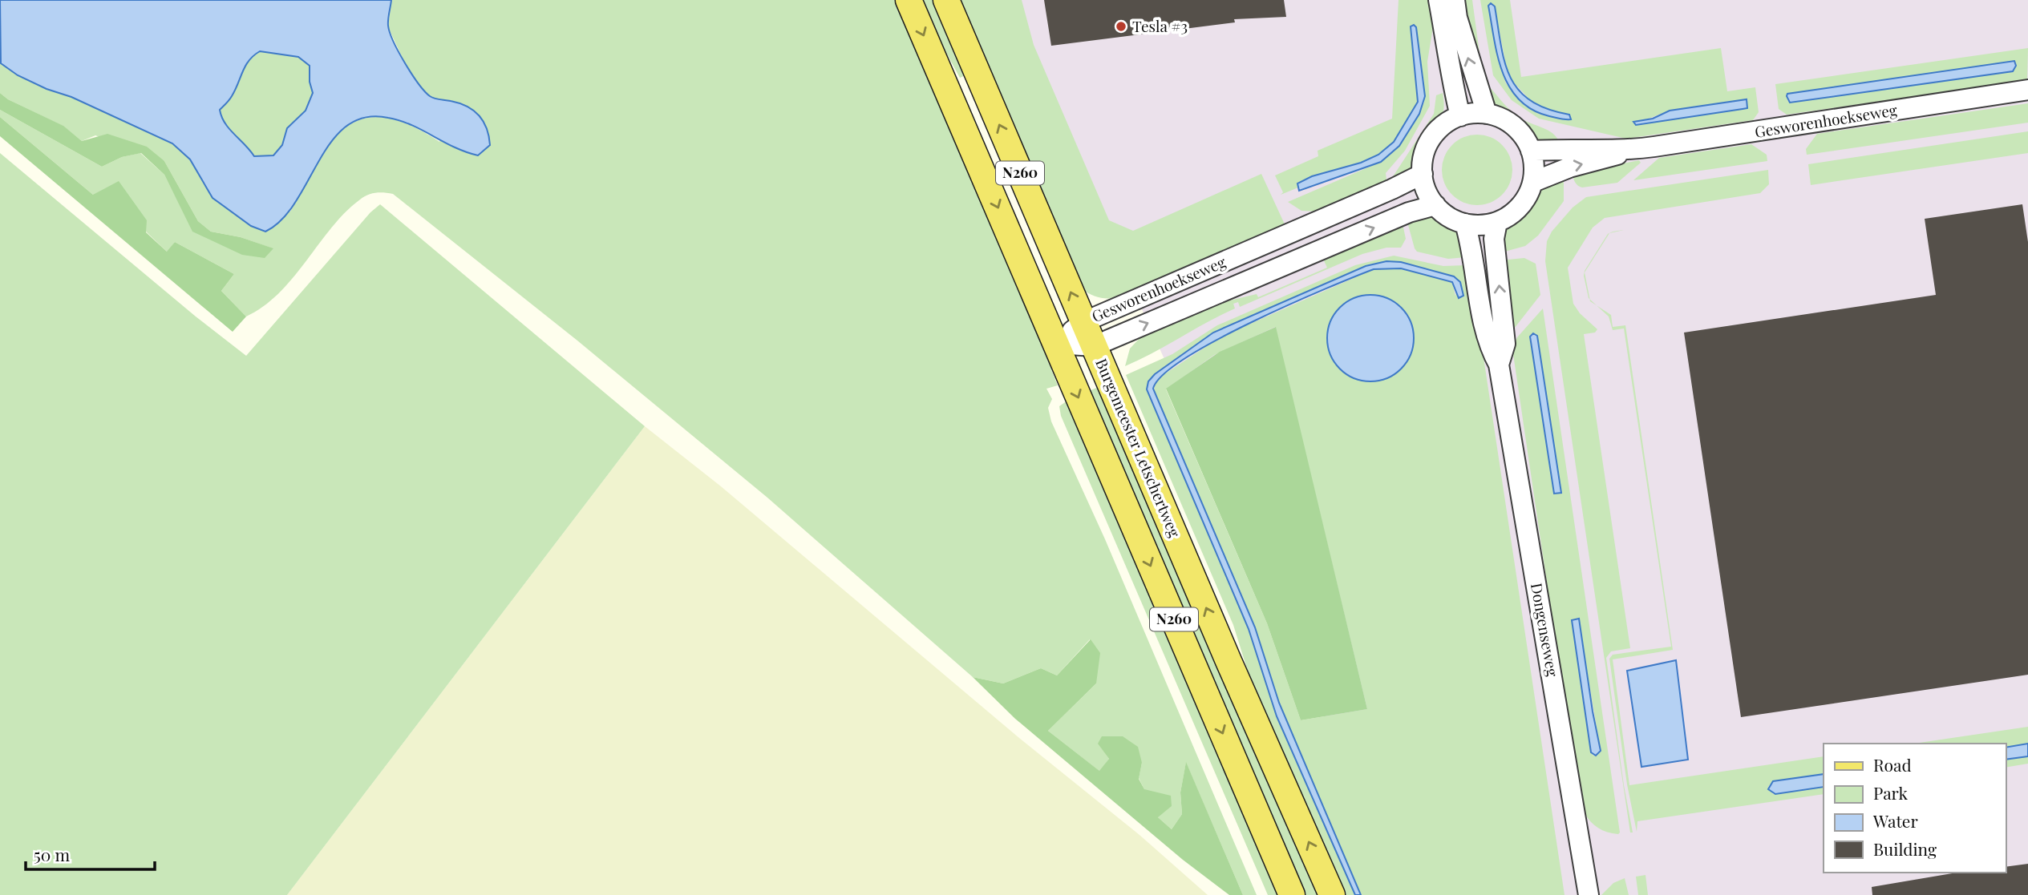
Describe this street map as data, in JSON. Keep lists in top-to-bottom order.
{
  "streets": {
    "main road": ["N260", "Burgemeester Letschertweg"],
    "street": ["Gesworenhoekseweg", "Dongenseweg"]
  },
  "crossings": [
    ["Gesworenhoekseweg", "N260"],
    ["Gesworenhoekseweg", "Burgemeester Letschertweg"],
    ["Gesworenhoekseweg", "Dongenseweg"]
  ],
  "places": ["Tesla #3"],
  "legend": [
    "Road",
    "Park",
    "Water",
    "Building"
  ],
  "scale_bar": "50 m"
}
